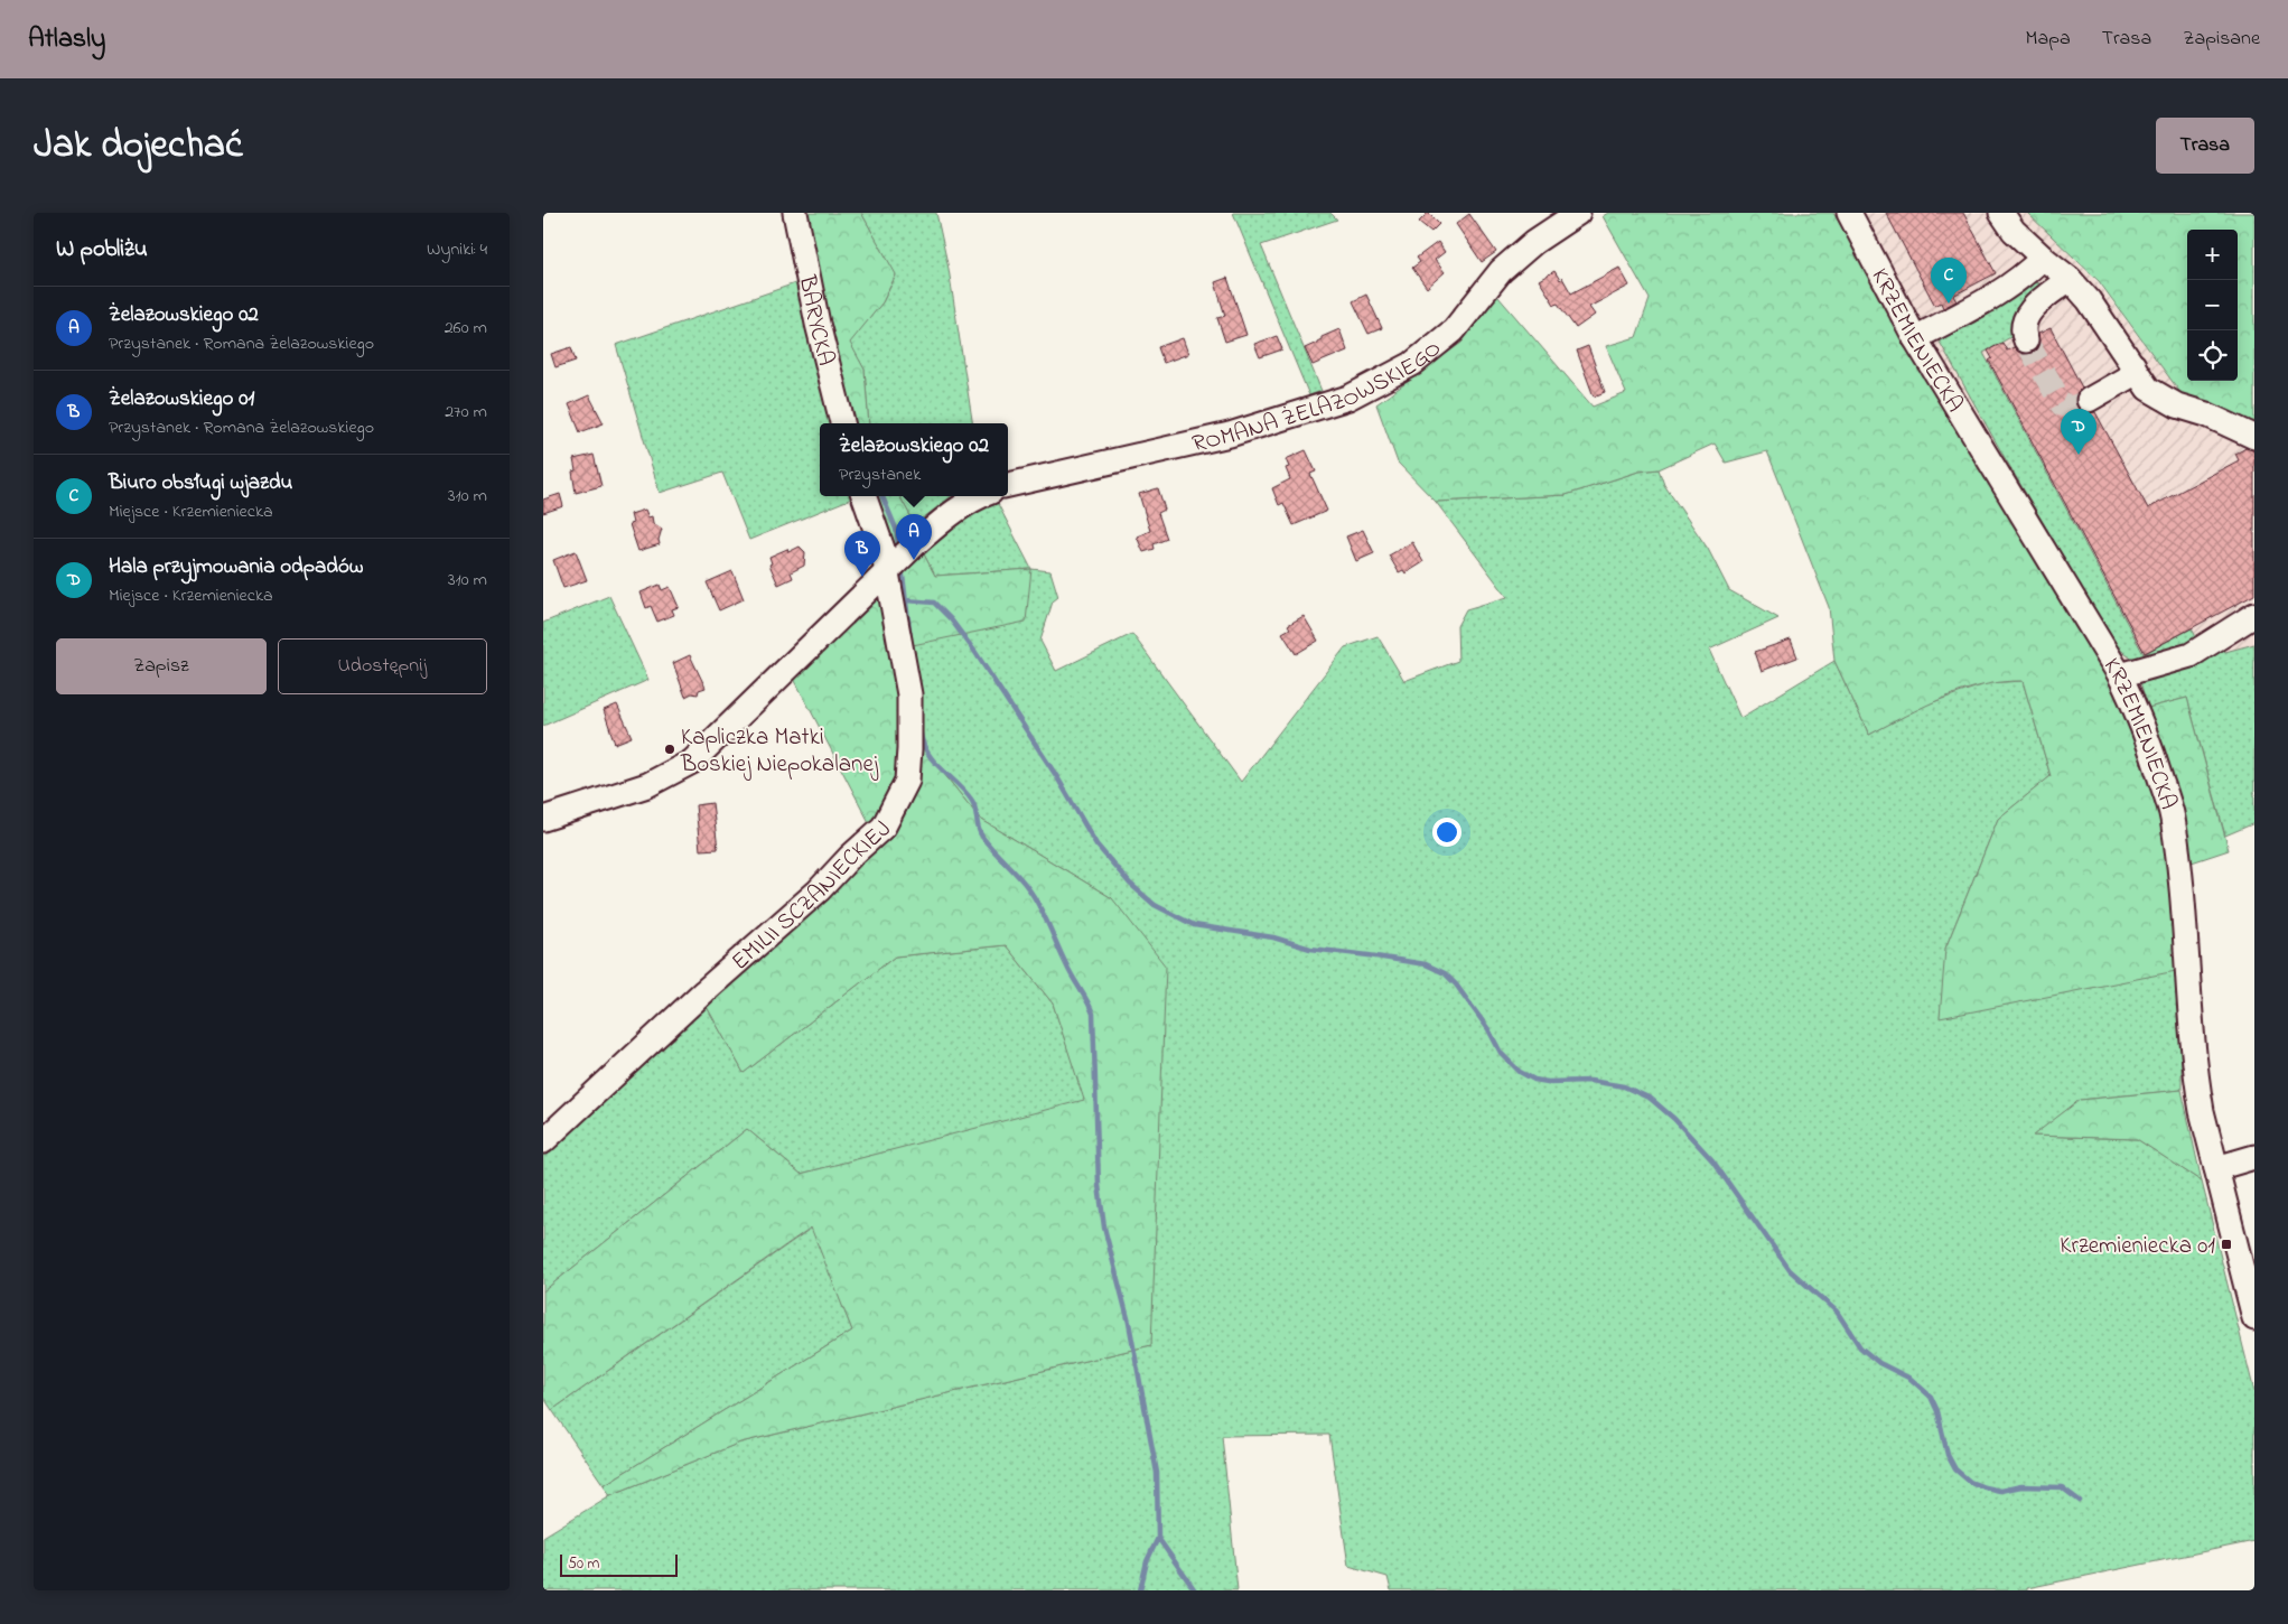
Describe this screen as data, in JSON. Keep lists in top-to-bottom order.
{
  "streets": {
    "street": [
      "BARYCKA",
      "KRZEMIENIECKA",
      "ROMANA ŻELAZOWSKIEGO",
      "EMILII SCZANIECKIEJ"
    ]
  },
  "places": {
    "other": ["Kapliczka Matki Boskiej Niepokalanej"],
    "transit": ["Krzemieniecka 01"]
  },
  "scale_bar": "50 m",
  "page": {
    "header": "Atlasly",
    "nav": ["Mapa", "Trasa", "Zapisane"],
    "title": "Jak dojechać",
    "buttons": [
      "Trasa",
      ["Zapisz", "Udostępnij"]
    ],
    "heading": ["W pobliżu", "Wyniki: 4"],
    "map_buttons": ["+", "−"],
    "pins": [
      "C",
      "D",
      "A",
      "B"
    ],
    "list": [
      {
        "mark": "A",
        "name": "Żelazowskiego 02",
        "note": "Przystanek · Romana Żelazowskiego",
        "value": "260 m"
      },
      {
        "mark": "B",
        "name": "Żelazowskiego 01",
        "note": "Przystanek · Romana Żelazowskiego",
        "value": "270 m"
      },
      {
        "mark": "C",
        "name": "Biuro obsługi wjazdu",
        "note": "Miejsce · Krzemieniecka",
        "value": "310 m"
      },
      {
        "mark": "D",
        "name": "Hala przyjmowania odpadów",
        "note": "Miejsce · Krzemieniecka",
        "value": "310 m"
      }
    ],
    "popup": ["Żelazowskiego 02", "Przystanek"],
    "scale": "50 m"
  }
}
